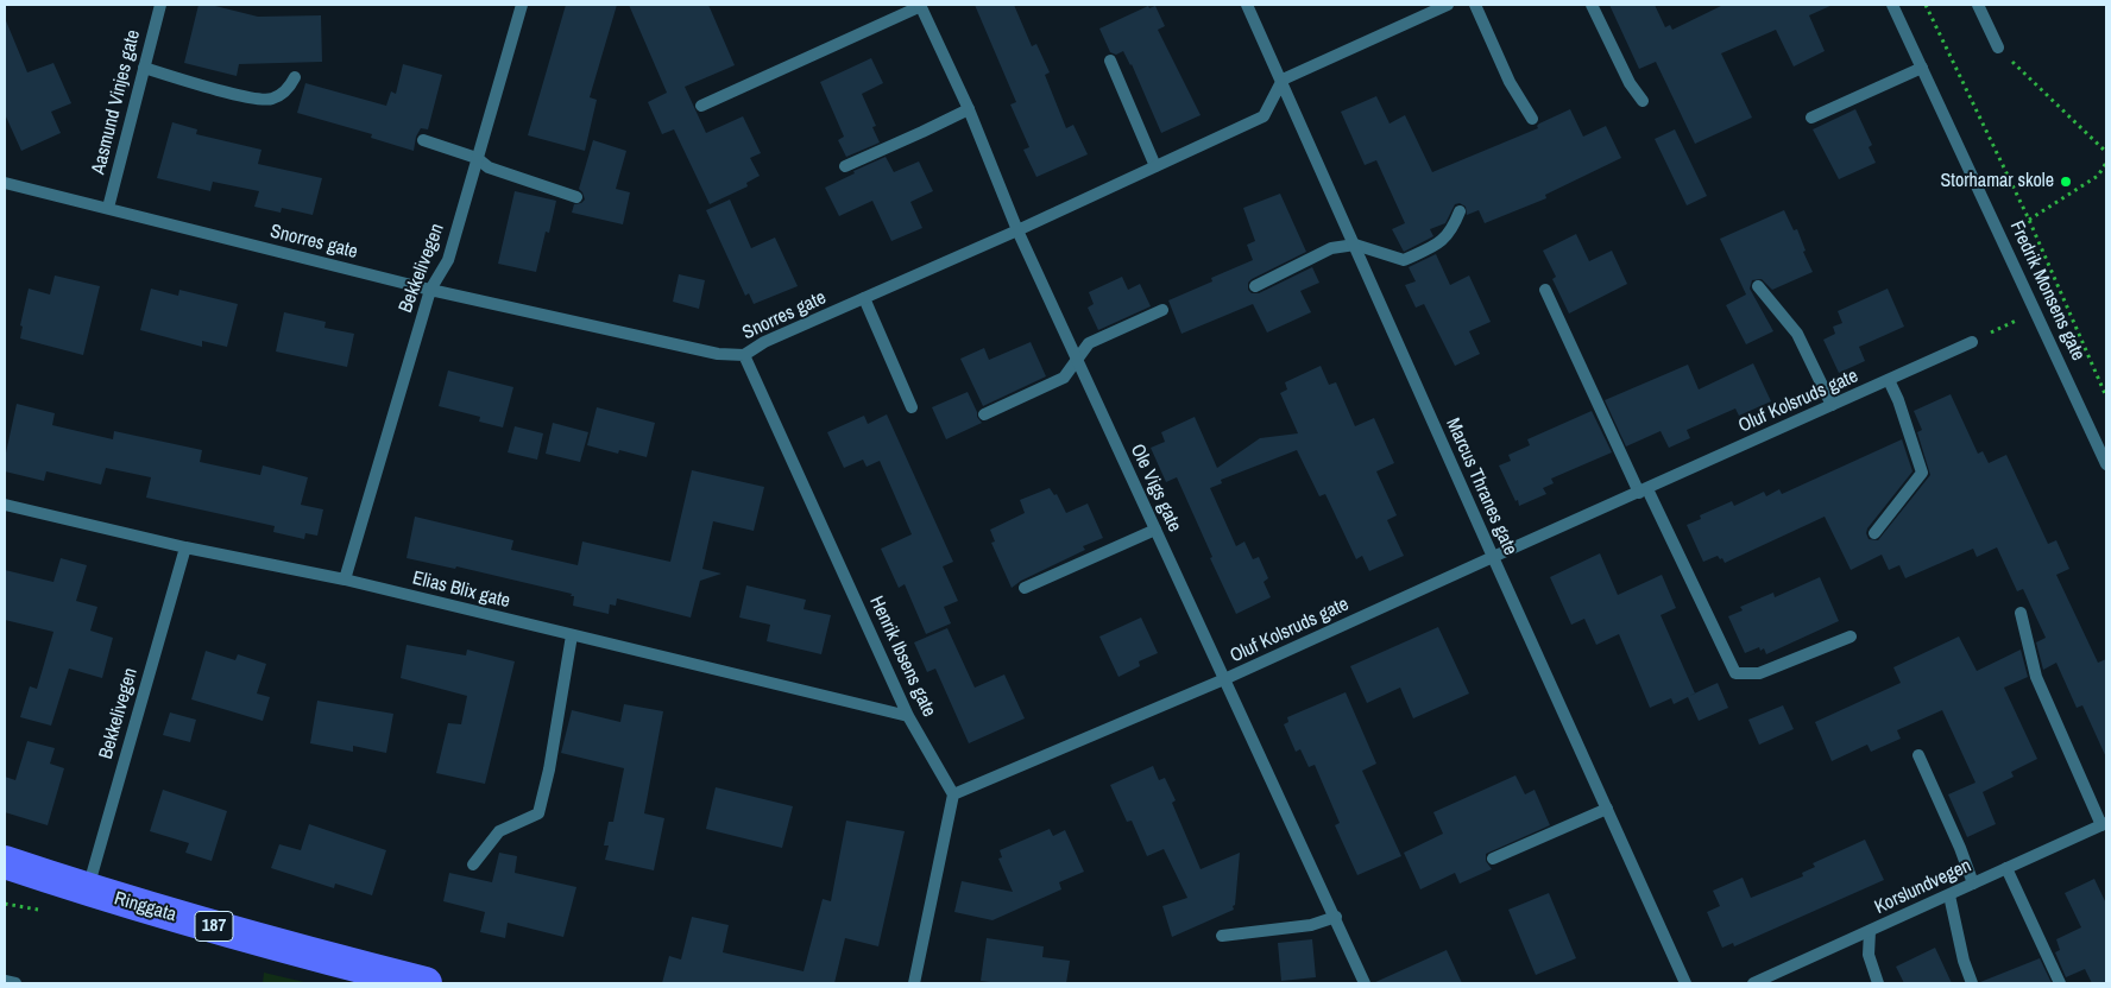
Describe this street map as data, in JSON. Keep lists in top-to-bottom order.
{
  "streets": {
    "main road": ["Ringgata", "187"],
    "street": [
      "Aasmund Vinjes gate",
      "Snorres gate",
      "Bekkelivegen",
      "Fredrik Monsens gate",
      "Oluf Kolsruds gate",
      "Marcus Thranes gate",
      "Ole Vigs gate",
      "Elias Blix gate",
      "Henrik Ibsens gate",
      "Korslundvegen"
    ]
  },
  "crossings": [
    ["Aasmund Vinjes gate", "Snorres gate"],
    ["Snorres gate", "Bekkelivegen"],
    ["Snorres gate", "Marcus Thranes gate"],
    ["Snorres gate", "Ole Vigs gate"],
    ["Snorres gate", "Henrik Ibsens gate"],
    ["Bekkelivegen", "Elias Blix gate"],
    ["Bekkelivegen", "Ringgata"],
    ["Oluf Kolsruds gate", "Marcus Thranes gate"],
    ["Oluf Kolsruds gate", "Ole Vigs gate"],
    ["Oluf Kolsruds gate", "Henrik Ibsens gate"],
    ["Elias Blix gate", "Henrik Ibsens gate"]
  ],
  "places": ["Storhamar skole"]
}
